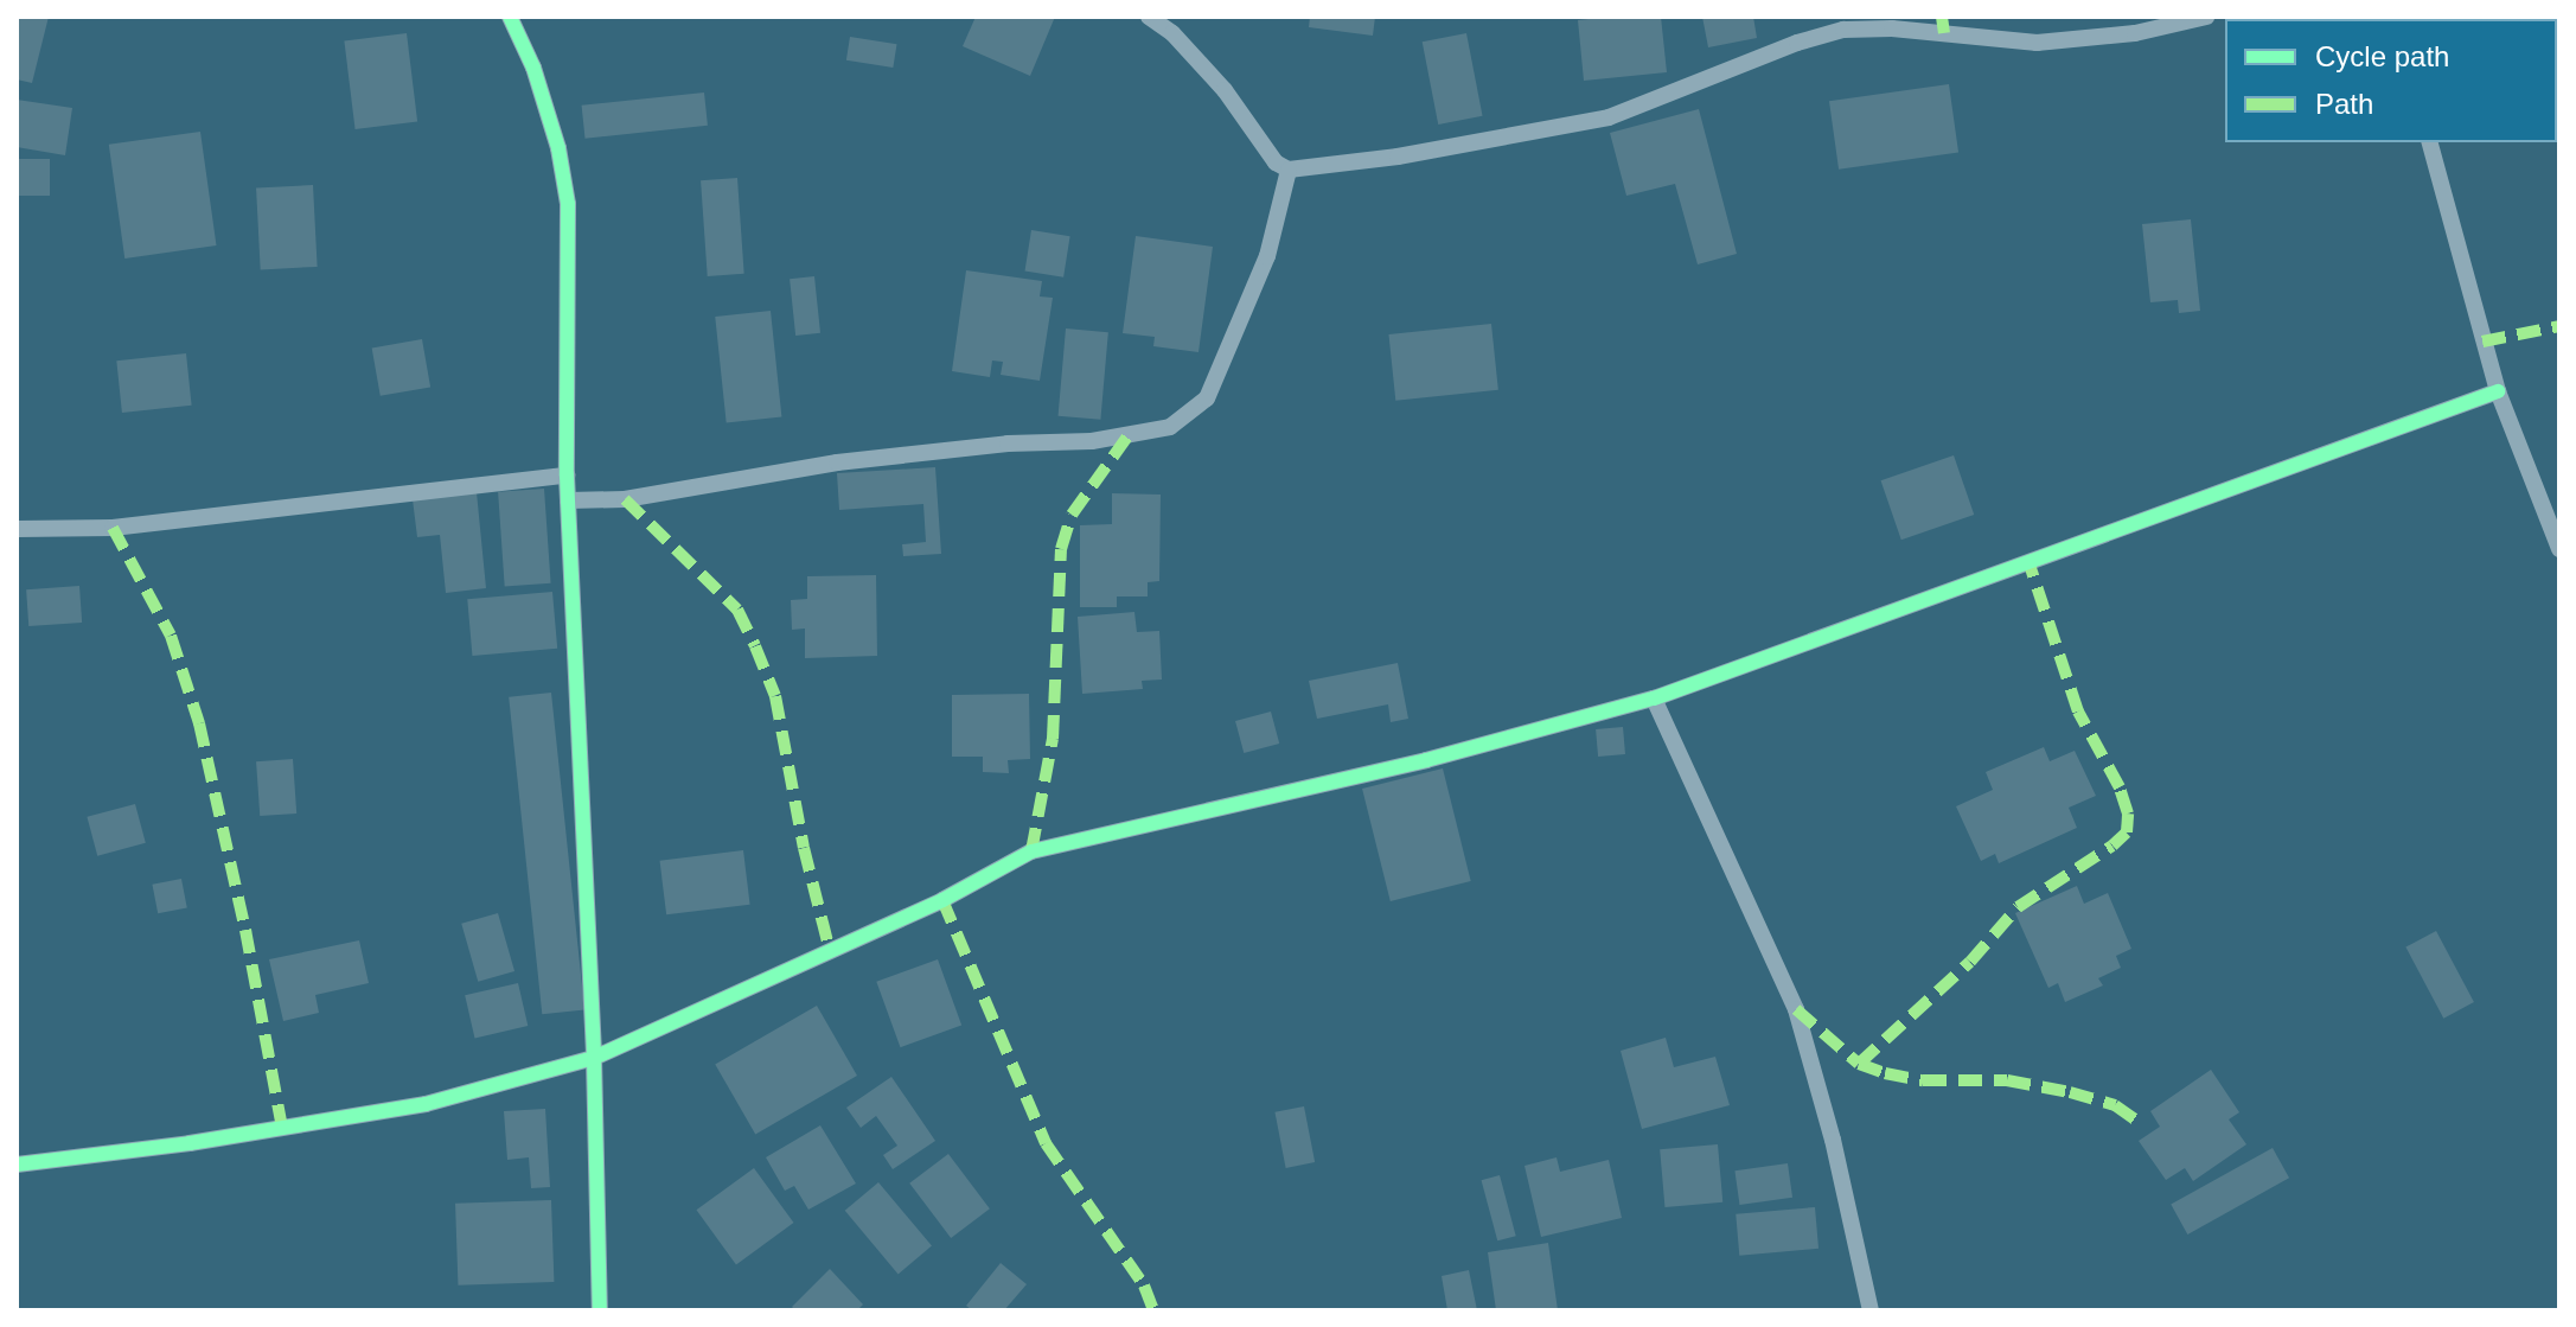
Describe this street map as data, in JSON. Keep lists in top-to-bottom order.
{
  "legend": ["Cycle path", "Path"]
}
